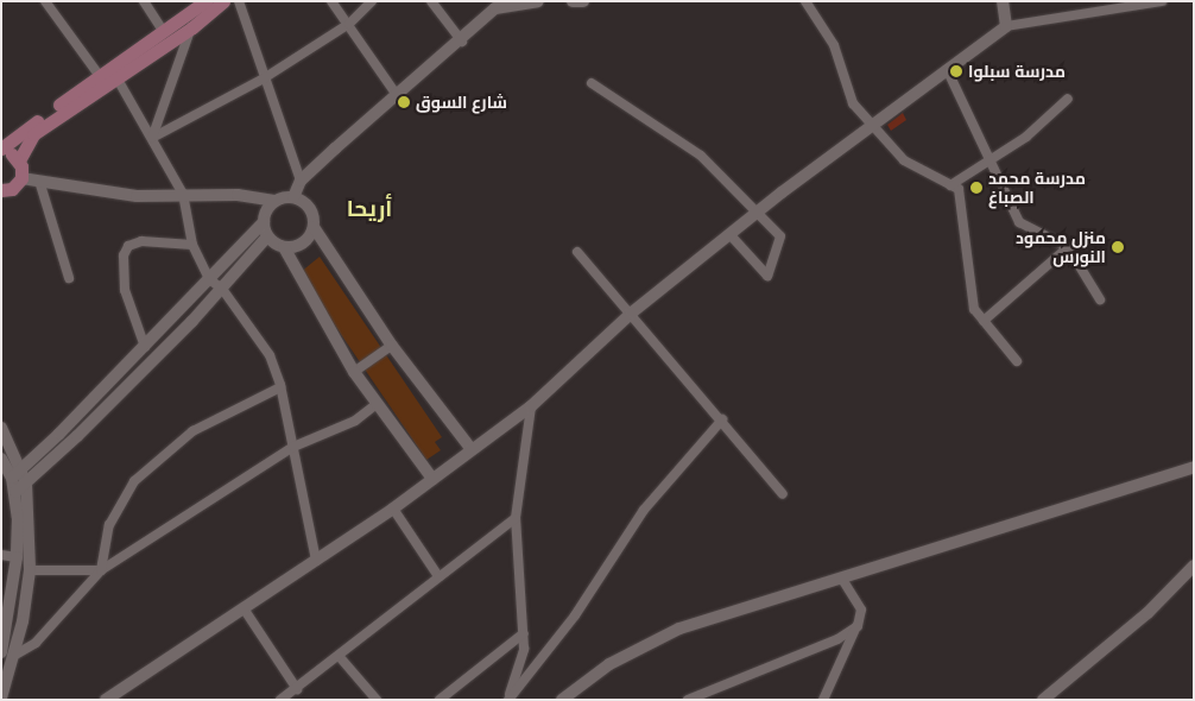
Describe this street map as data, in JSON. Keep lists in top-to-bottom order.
{
  "districts": ["أريحا"],
  "places": [
    "مدرسة سبلوا",
    "شارع السوق",
    "مدرسة محمد الصباغ",
    "منزل محمود النورس"
  ]
}
